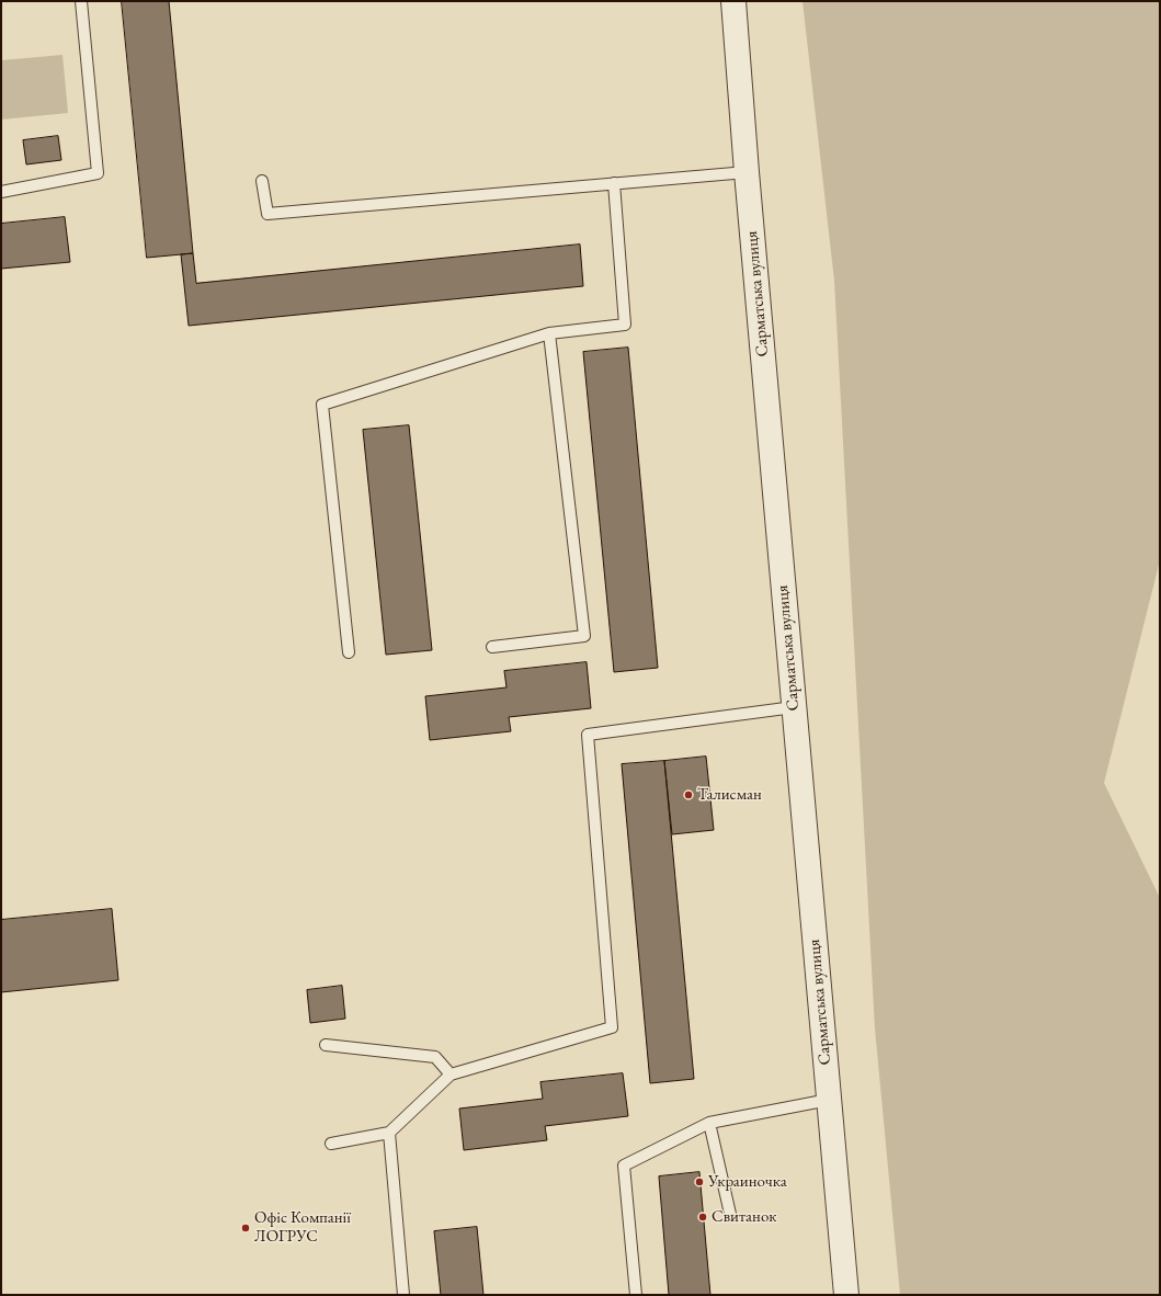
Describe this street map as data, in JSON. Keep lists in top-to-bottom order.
{
  "streets": {
    "street": ["Сарматська вулиця"]
  },
  "places": [
    "Талисман",
    "Украиночка",
    "Свитанок",
    "Офіс Компанії ЛОГРУС"
  ]
}
